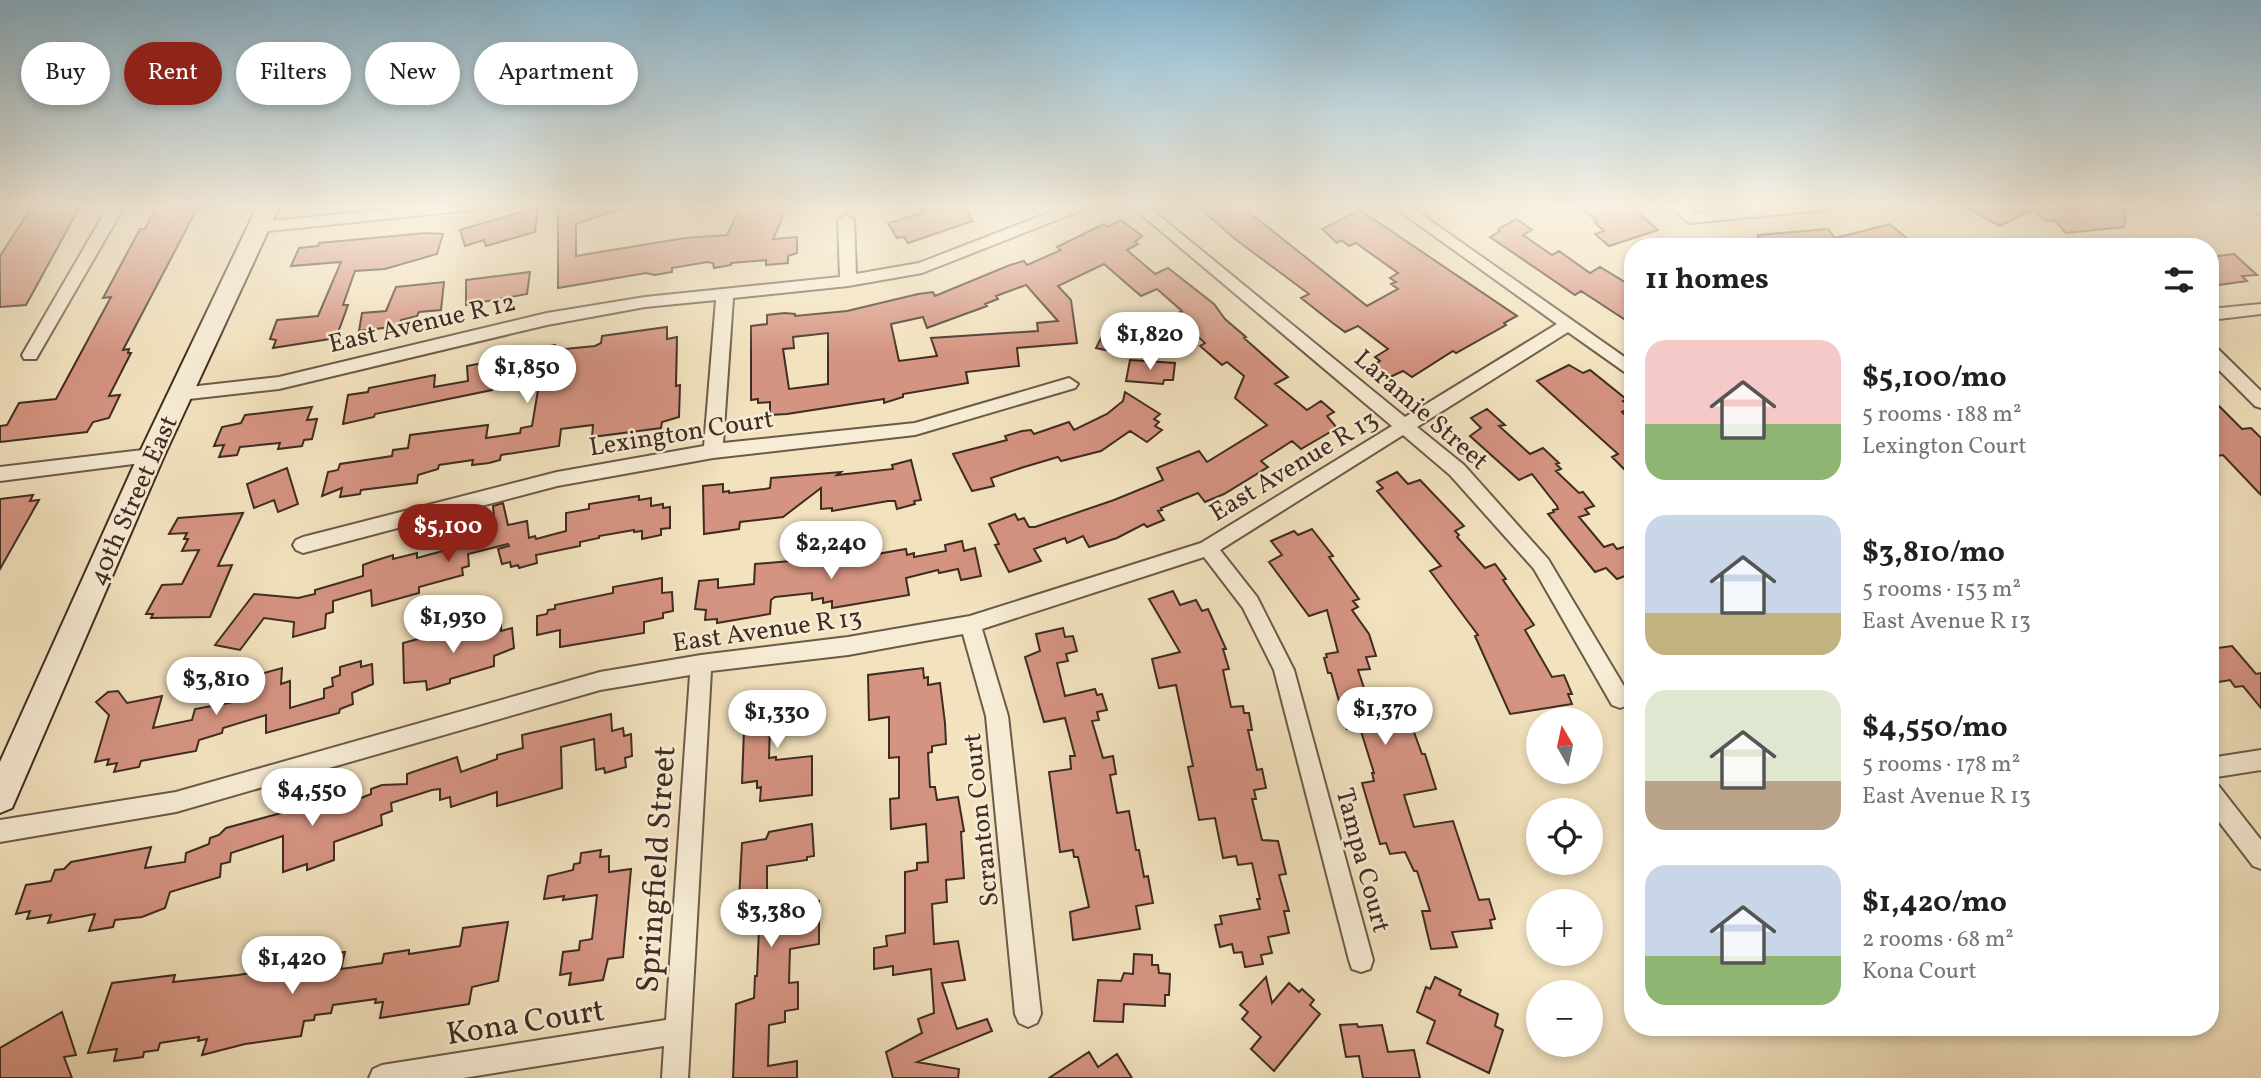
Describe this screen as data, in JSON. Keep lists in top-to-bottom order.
{
  "streets": {
    "main road": ["40th Street East"],
    "street": [
      "East Avenue R 12",
      "Laramie Street",
      "Lexington Court",
      "East Avenue R 13",
      "Scranton Court",
      "Tampa Court",
      "Springfield Street",
      "Kona Court"
    ]
  },
  "crossings": [
    ["East Avenue R 12", "40th Street East"],
    ["Laramie Street", "East Avenue R 13"],
    ["East Avenue R 13", "Scranton Court"],
    ["East Avenue R 13", "Tampa Court"],
    ["East Avenue R 13", "Springfield Street"],
    ["Springfield Street", "Kona Court"]
  ],
  "north": "top",
  "page": {
    "chip": [
      "Buy",
      "Rent",
      "Filters",
      "New",
      "Apartment"
    ],
    "heading": "11 homes",
    "price": [
      "$1,820",
      "$1,850",
      "$5,100",
      "$2,240",
      "$1,930",
      "$3,810",
      "$1,370",
      "$1,330",
      "$4,550",
      "$3,380",
      "$1,420"
    ],
    "list": [
      {
        "name": "$5,100/mo",
        "note": "5 rooms · 188 m² · Lexington Court"
      },
      {
        "name": "$3,810/mo",
        "note": "5 rooms · 153 m² · East Avenue R 13"
      },
      {
        "name": "$4,550/mo",
        "note": "5 rooms · 178 m² · East Avenue R 13"
      },
      {
        "name": "$1,420/mo",
        "note": "2 rooms · 68 m² · Kona Court"
      }
    ],
    "map_buttons": ["+", "−"]
  }
}
